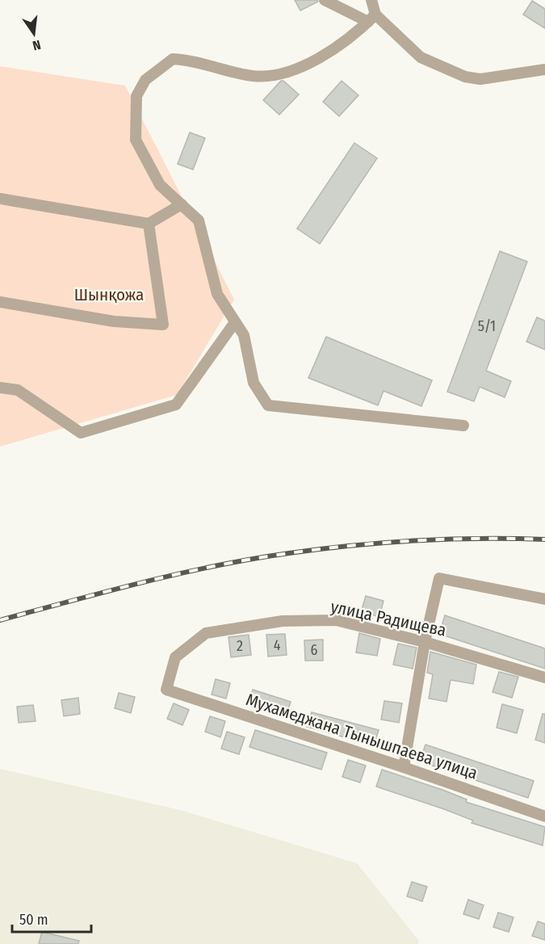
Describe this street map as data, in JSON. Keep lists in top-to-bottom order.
{
  "streets": {
    "street": ["улица Радищева", "Мухамеджана Тынышпаева улица"]
  },
  "crossings": [
    ["улица Радищева", "Мухамеджана Тынышпаева улица"]
  ],
  "parks": ["Шынқожа"],
  "house_numbers": [
    "5/1",
    "4",
    "2",
    "6"
  ],
  "scale_bar": "50 m",
  "north": "bottom"
}
